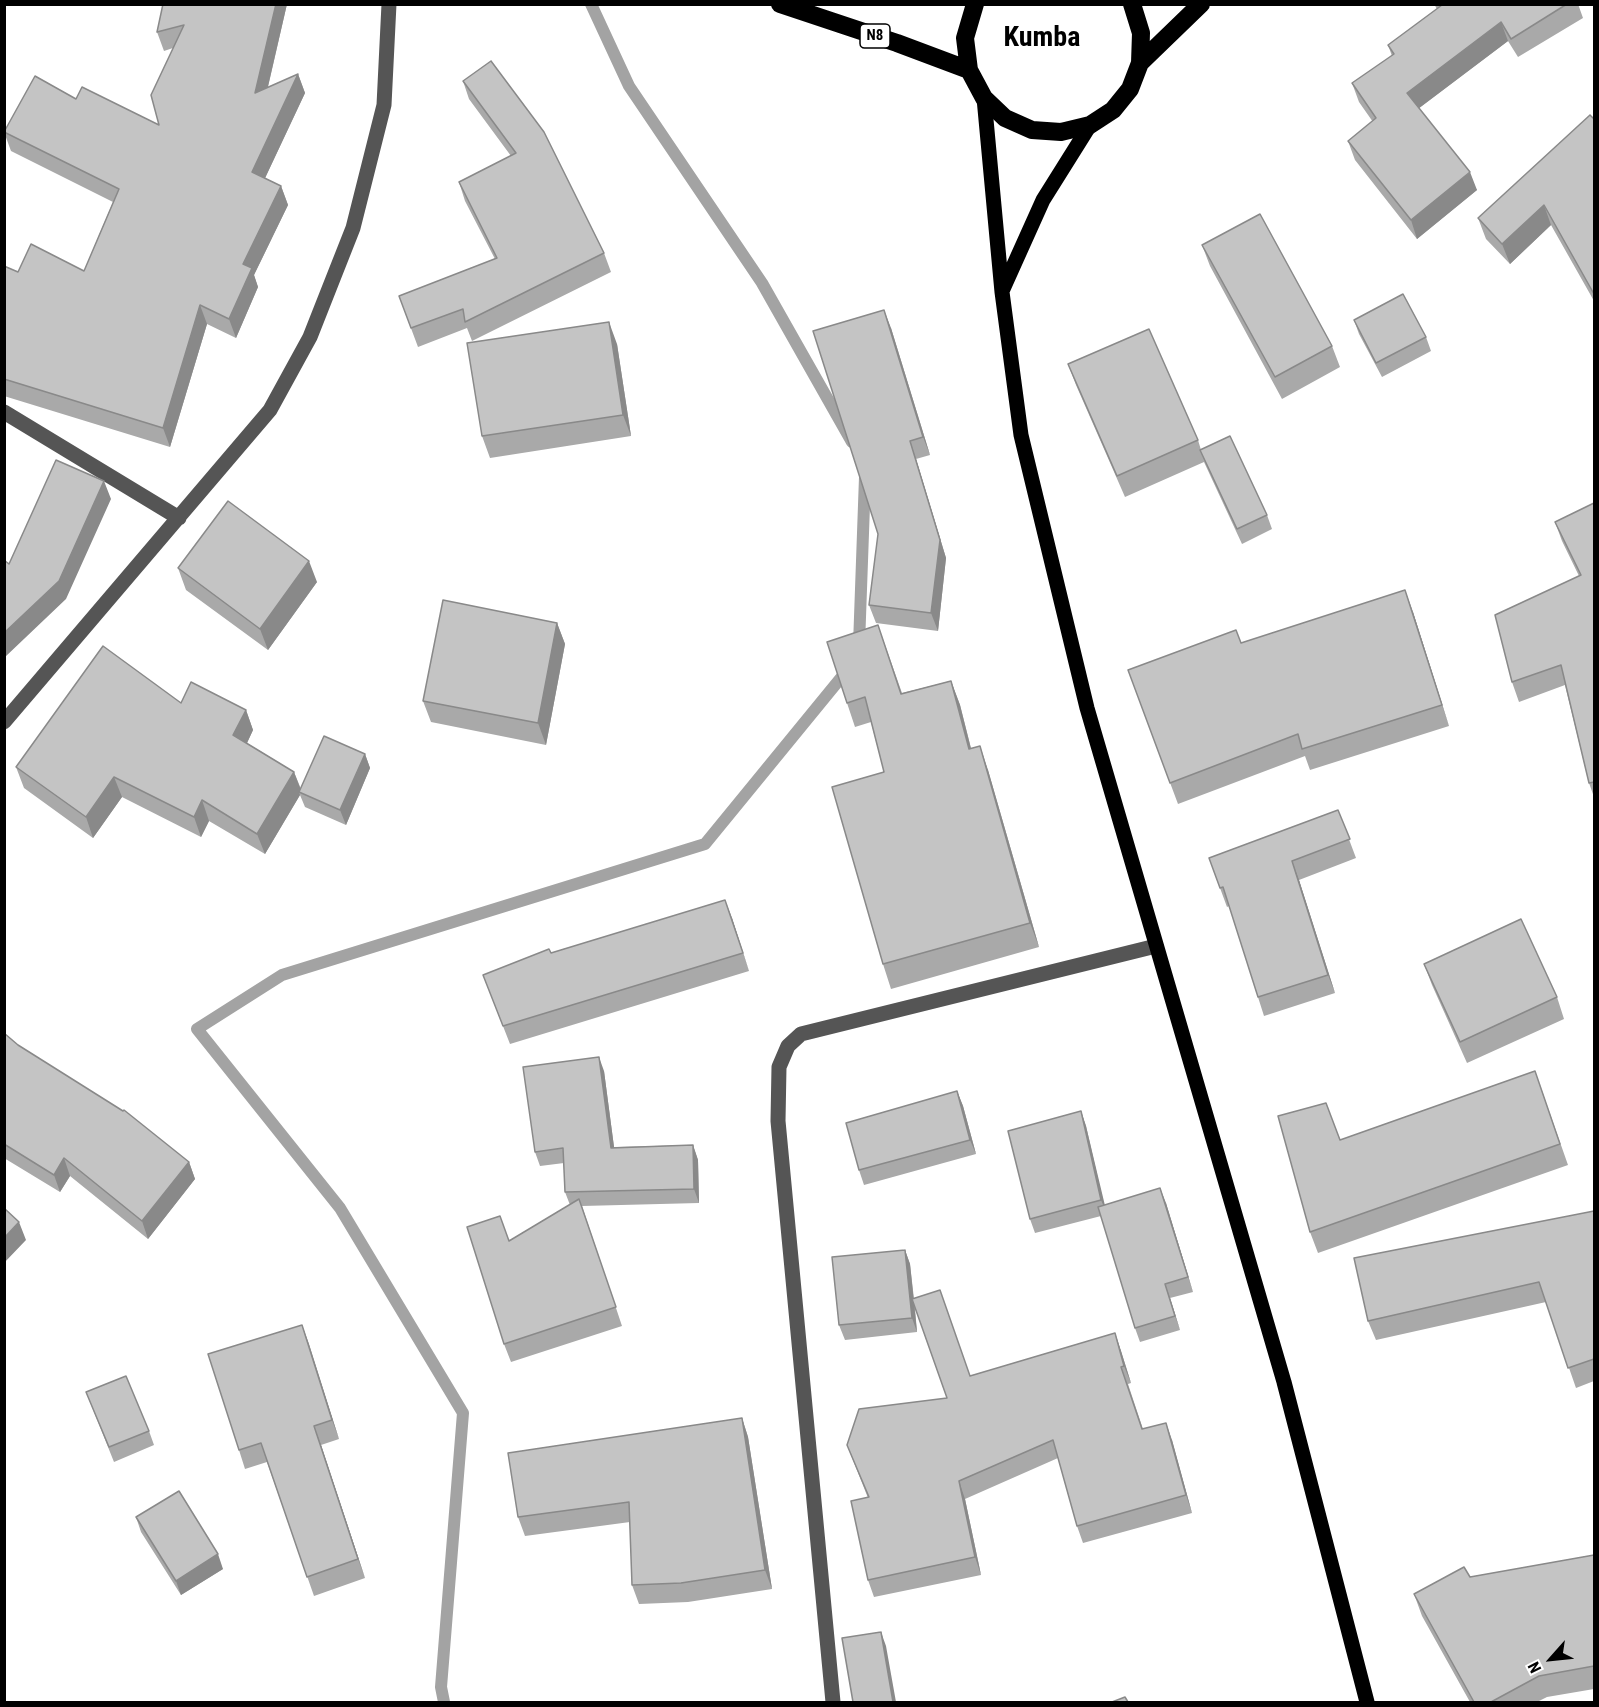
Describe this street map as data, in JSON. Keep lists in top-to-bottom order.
{
  "streets": {
    "highway": ["N8"]
  },
  "districts": ["Kumba"],
  "north": "bottom left"
}
